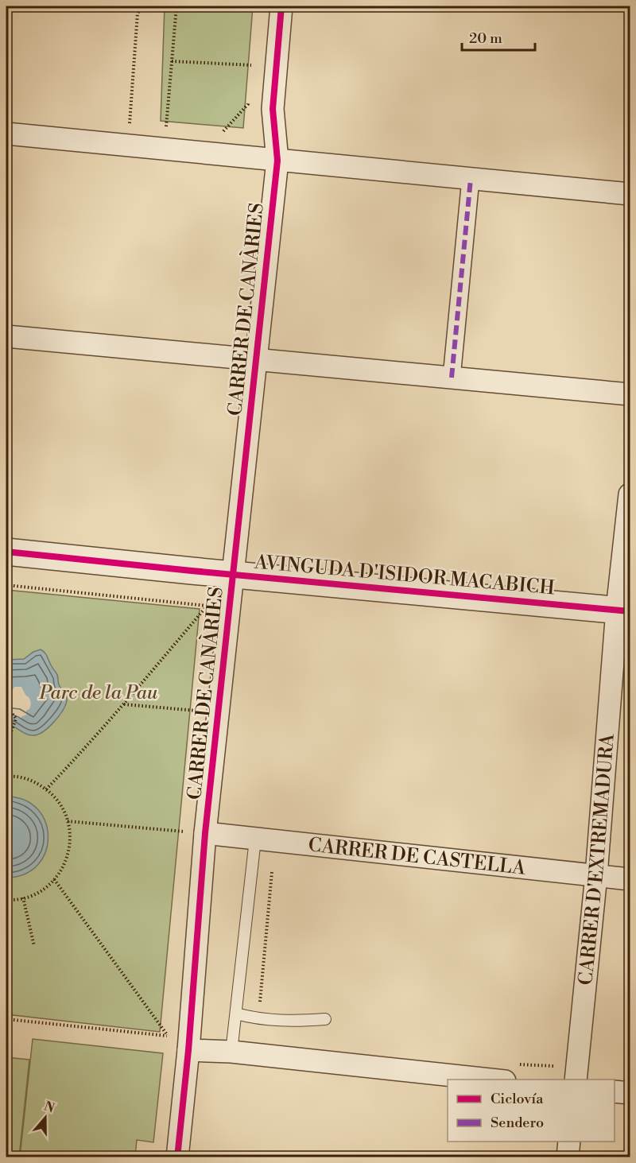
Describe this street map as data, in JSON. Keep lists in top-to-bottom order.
{
  "streets": {
    "street": [
      "CARRER DE CANÀRIES",
      "AVINGUDA D'ISIDOR MACABICH",
      "CARRER DE CASTELLA",
      "CARRER D'EXTREMADURA"
    ]
  },
  "crossings": [
    ["CARRER DE CANÀRIES", "AVINGUDA D'ISIDOR MACABICH"],
    ["CARRER DE CANÀRIES", "CARRER DE CASTELLA"],
    ["AVINGUDA D'ISIDOR MACABICH", "CARRER D'EXTREMADURA"],
    ["CARRER DE CASTELLA", "CARRER D'EXTREMADURA"]
  ],
  "parks": ["Parc de la Pau"],
  "legend": ["Ciclovía", "Sendero"],
  "scale_bar": "20 m",
  "north": "top"
}
